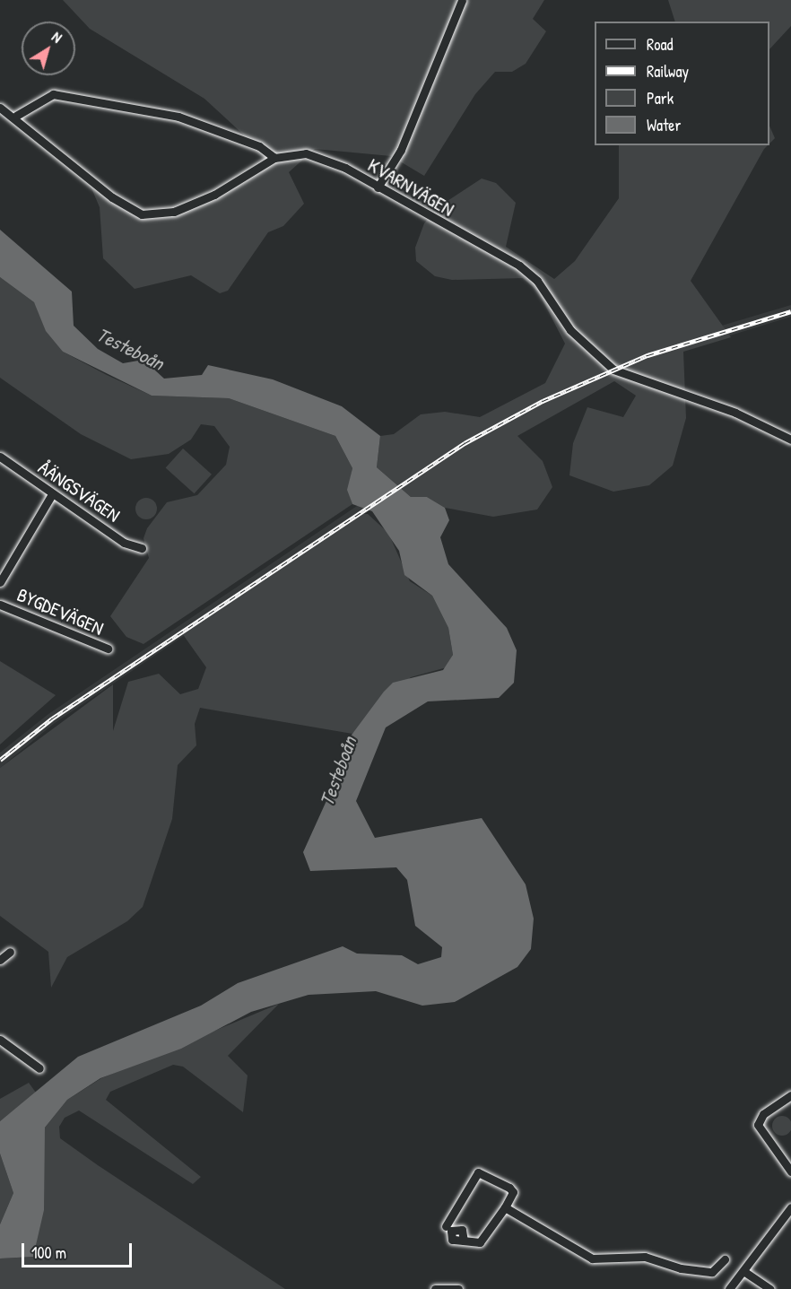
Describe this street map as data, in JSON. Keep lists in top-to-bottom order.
{
  "streets": {
    "street": ["KVARNVÄGEN", "ÅÄNGSVÄGEN", "BYGDEVÄGEN"]
  },
  "water": ["Testeboån"],
  "legend": [
    "Road",
    "Railway",
    "Park",
    "Water"
  ],
  "scale_bar": "100 m",
  "north": "top right"
}
